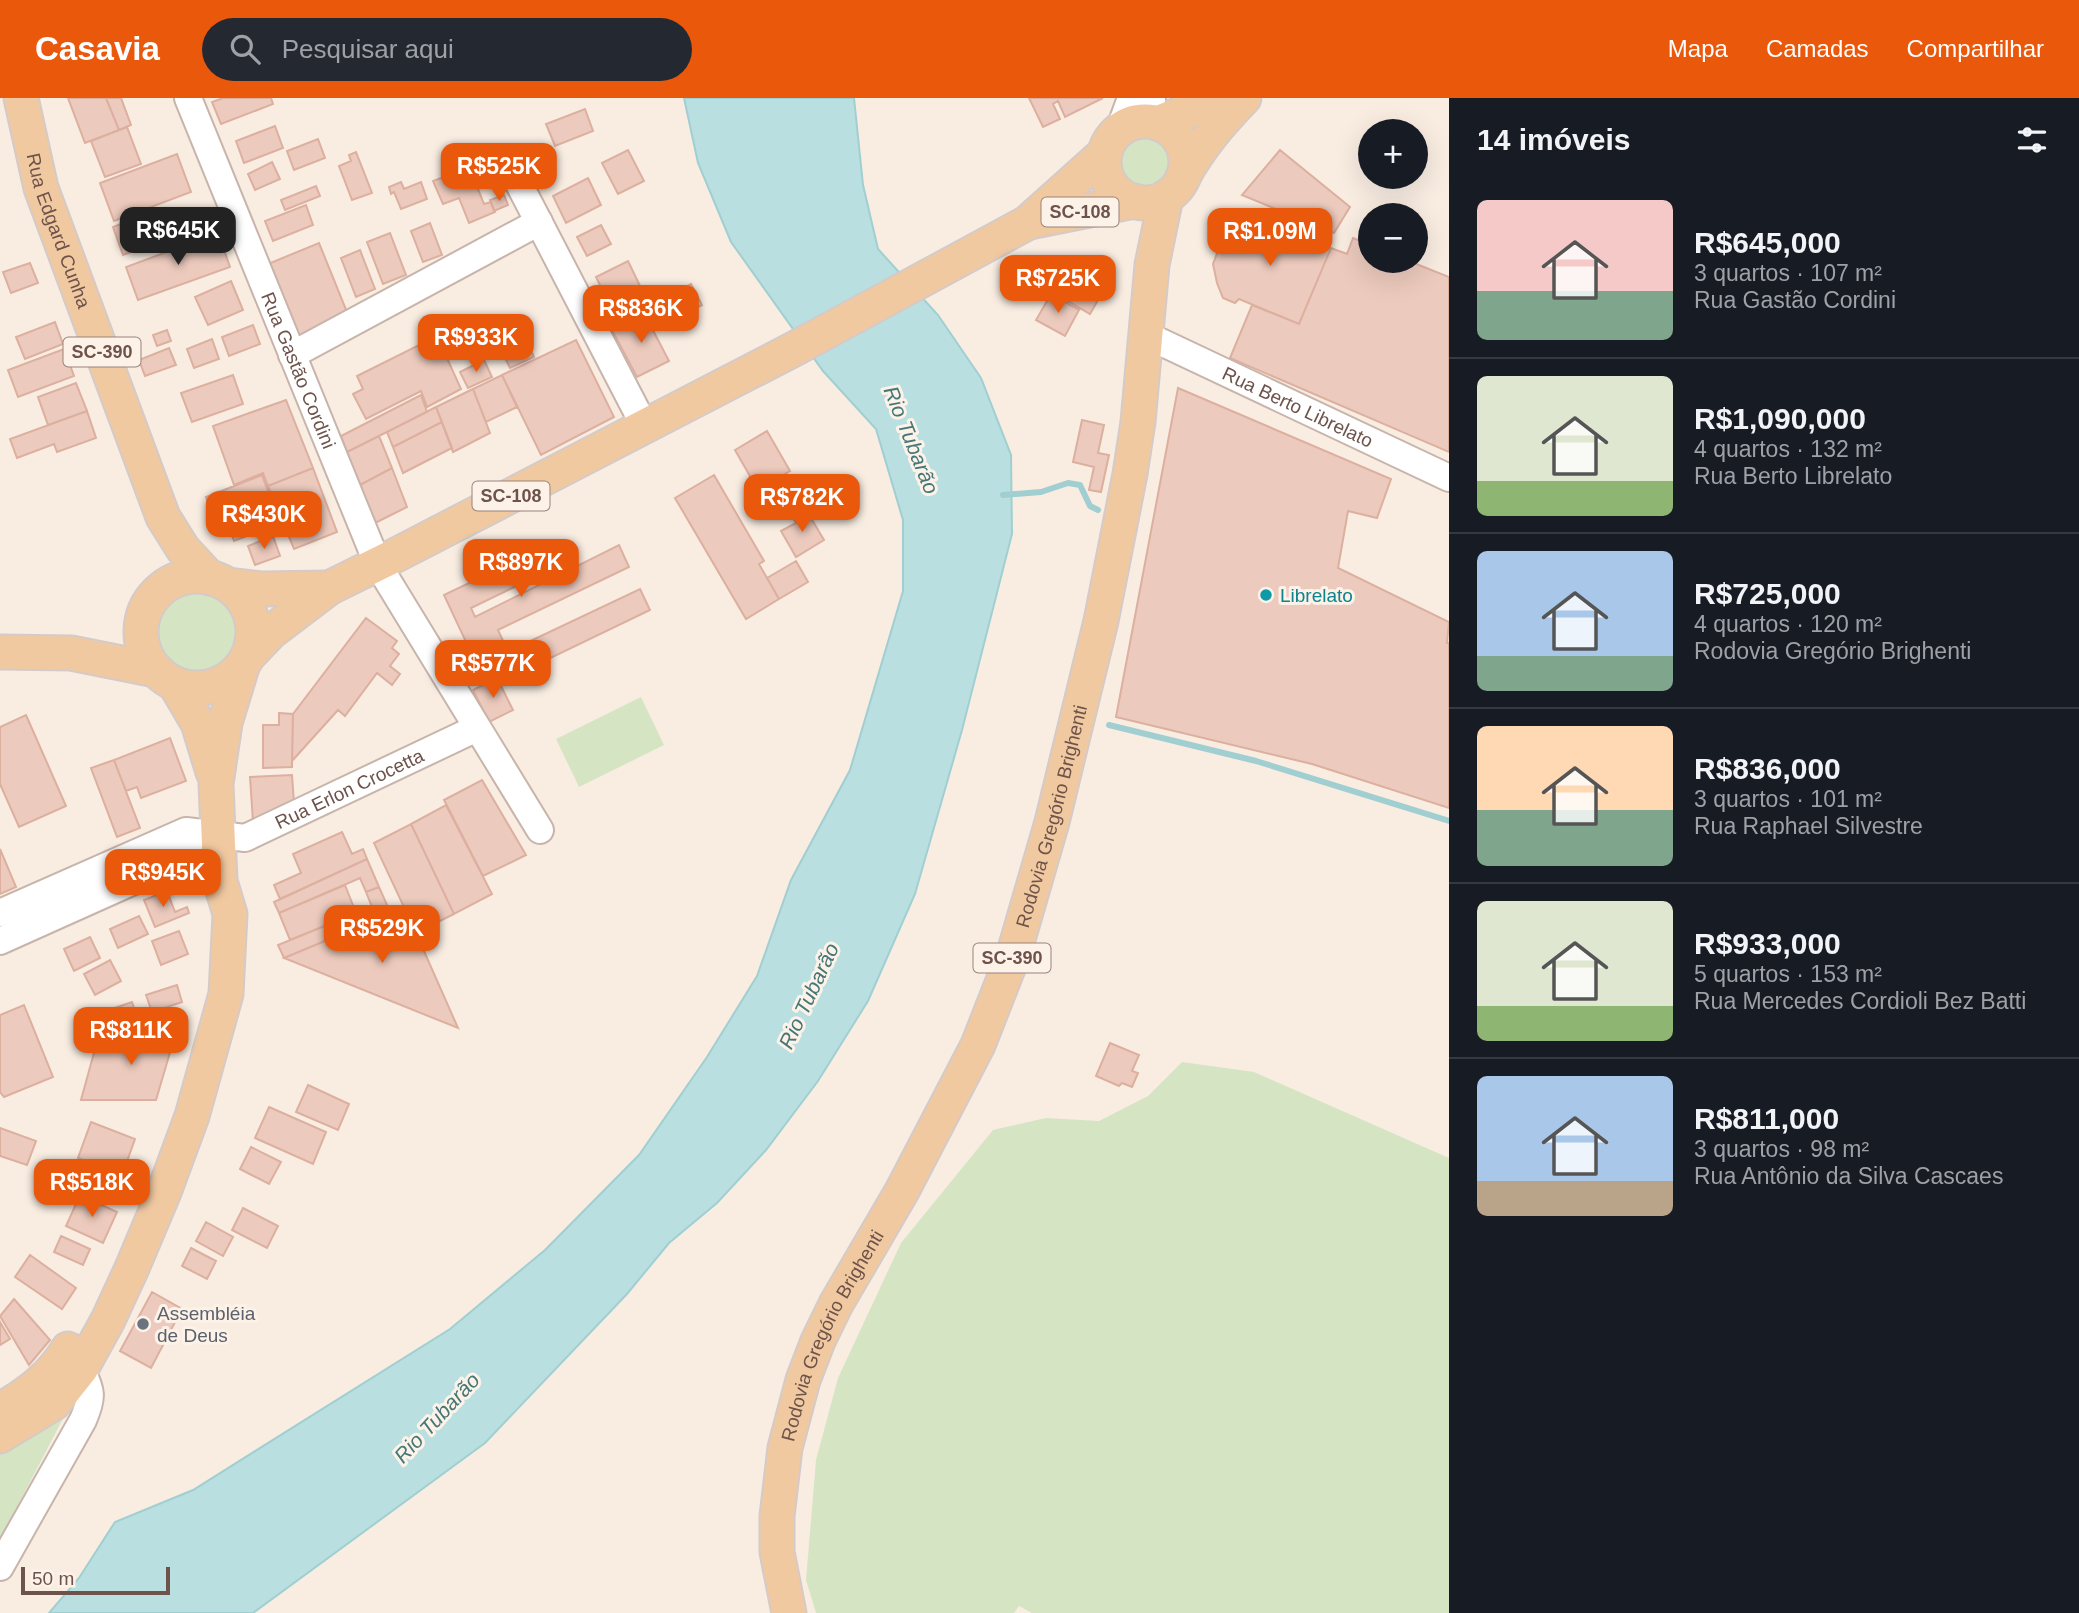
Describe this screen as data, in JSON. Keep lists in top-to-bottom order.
{
  "streets": {
    "main road": [
      "SC-108",
      "Rua Edgard Cunha",
      "SC-390",
      "Rodovia Gregório Brighenti"
    ],
    "street": ["Rua Gastão Cordini", "Rua Berto Librelato", "Rua Erlon Crocetta"]
  },
  "crossings": [
    ["SC-108", "Rua Edgard Cunha"],
    ["SC-108", "Rua Gastão Cordini"],
    ["SC-108", "Rodovia Gregório Brighenti"],
    ["Rua Gastão Cordini", "Rua Erlon Crocetta"],
    ["Rua Berto Librelato", "Rodovia Gregório Brighenti"]
  ],
  "water": ["Rio Tubarão"],
  "places": ["Librelato", "Assembléia de Deus"],
  "scale_bar": "50 m",
  "page": {
    "header": "Casavia",
    "search": "Pesquisar aqui",
    "nav": ["Mapa", "Camadas", "Compartilhar"],
    "heading": "14 imóveis",
    "map_buttons": ["+", "−"],
    "price": [
      "R$525K",
      "R$645K",
      "R$1.09M",
      "R$725K",
      "R$836K",
      "R$933K",
      "R$782K",
      "R$430K",
      "R$897K",
      "R$577K",
      "R$945K",
      "R$529K",
      "R$811K",
      "R$518K"
    ],
    "list": [
      {
        "name": "R$645,000",
        "note": "3 quartos · 107 m² · Rua Gastão Cordini"
      },
      {
        "name": "R$1,090,000",
        "note": "4 quartos · 132 m² · Rua Berto Librelato"
      },
      {
        "name": "R$725,000",
        "note": "4 quartos · 120 m² · Rodovia Gregório Brighenti"
      },
      {
        "name": "R$836,000",
        "note": "3 quartos · 101 m² · Rua Raphael Silvestre"
      },
      {
        "name": "R$933,000",
        "note": "5 quartos · 153 m² · Rua Mercedes Cordioli Bez Batti"
      },
      {
        "name": "R$811,000",
        "note": "3 quartos · 98 m² · Rua Antônio da Silva Cascaes"
      }
    ],
    "scale": "50 m"
  }
}
